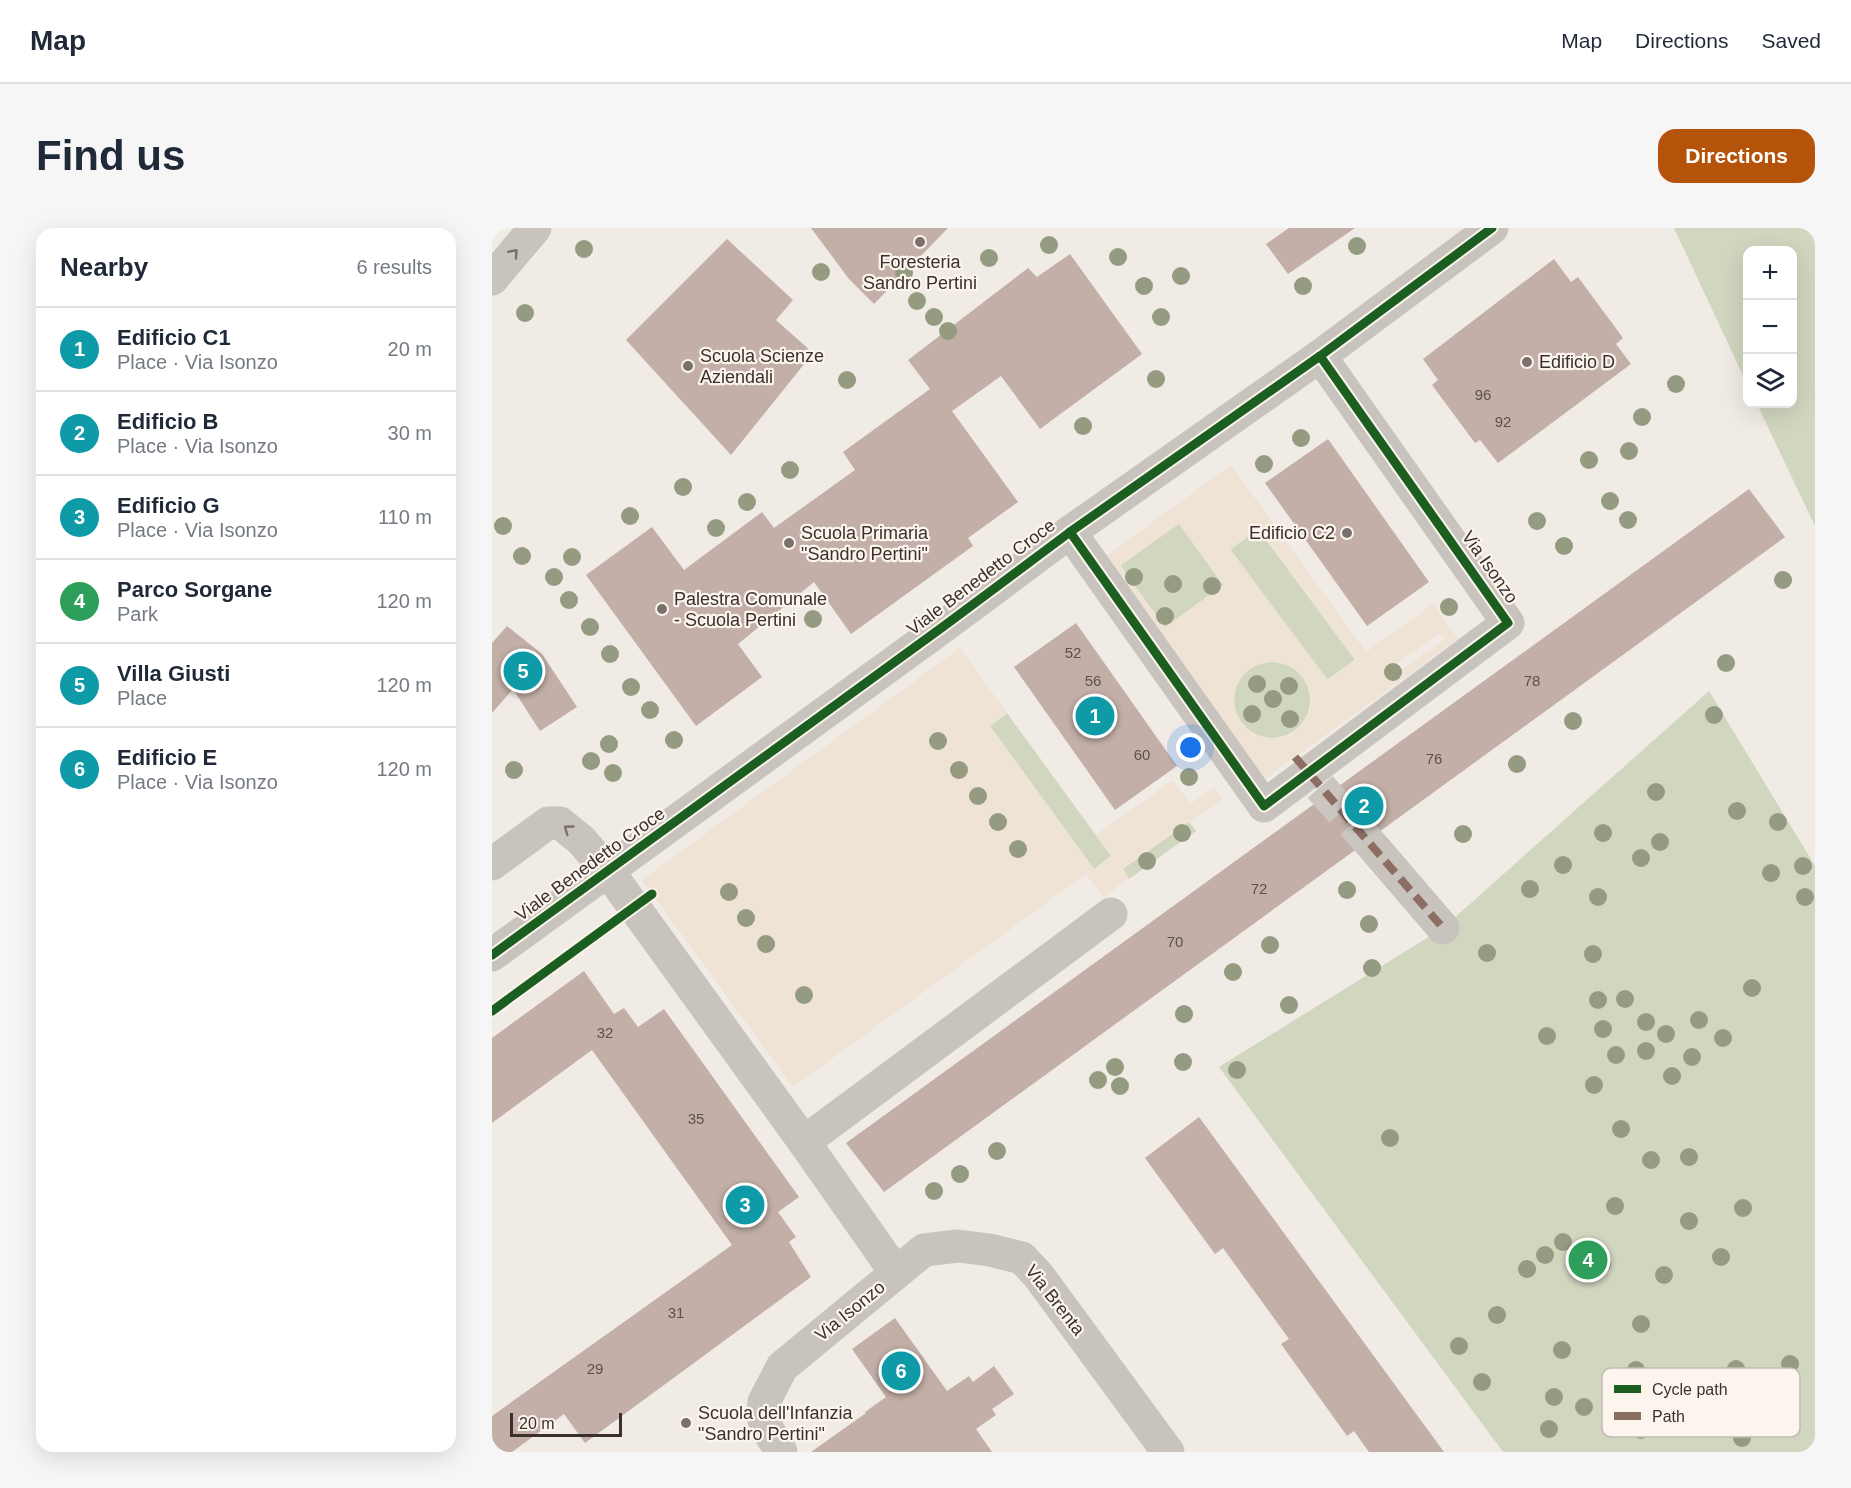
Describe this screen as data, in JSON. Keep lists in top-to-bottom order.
{
  "streets": {
    "street": ["Via Isonzo", "Viale Benedetto Croce", "Via Brenta"]
  },
  "crossings": [
    ["Via Isonzo", "Viale Benedetto Croce"],
    ["Via Isonzo", "Via Brenta"]
  ],
  "places": [
    "Foresteria Sandro Pertini",
    "Edificio D",
    "Scuola Scienze Aziendali",
    "Edificio C2",
    "Scuola Primaria \"Sandro Pertini\"",
    "Palestra Comunale - Scuola Pertini",
    "Scuola dell'Infanzia \"Sandro Pertini\""
  ],
  "house_numbers": [
    "96",
    "92",
    "52",
    "56",
    "78",
    "60",
    "76",
    "72",
    "70",
    "32",
    "35",
    "31",
    "29"
  ],
  "legend": ["Cycle path", "Path"],
  "scale_bar": "20 m",
  "page": {
    "header": "Map",
    "nav": ["Map", "Directions", "Saved"],
    "buttons": "Directions",
    "title": "Find us",
    "heading": ["Nearby", "6 results"],
    "map_buttons": ["+", "−"],
    "list": [
      {
        "mark": "1",
        "name": "Edificio C1",
        "note": "Place · Via Isonzo",
        "value": "20 m"
      },
      {
        "mark": "2",
        "name": "Edificio B",
        "note": "Place · Via Isonzo",
        "value": "30 m"
      },
      {
        "mark": "3",
        "name": "Edificio G",
        "note": "Place · Via Isonzo",
        "value": "110 m"
      },
      {
        "mark": "4",
        "name": "Parco Sorgane",
        "note": "Park",
        "value": "120 m"
      },
      {
        "mark": "5",
        "name": "Villa Giusti",
        "note": "Place",
        "value": "120 m"
      },
      {
        "mark": "6",
        "name": "Edificio E",
        "note": "Place · Via Isonzo",
        "value": "120 m"
      }
    ],
    "pins": [
      "5",
      "1",
      "2",
      "3",
      "4",
      "6"
    ],
    "scale": "20 m"
  }
}
